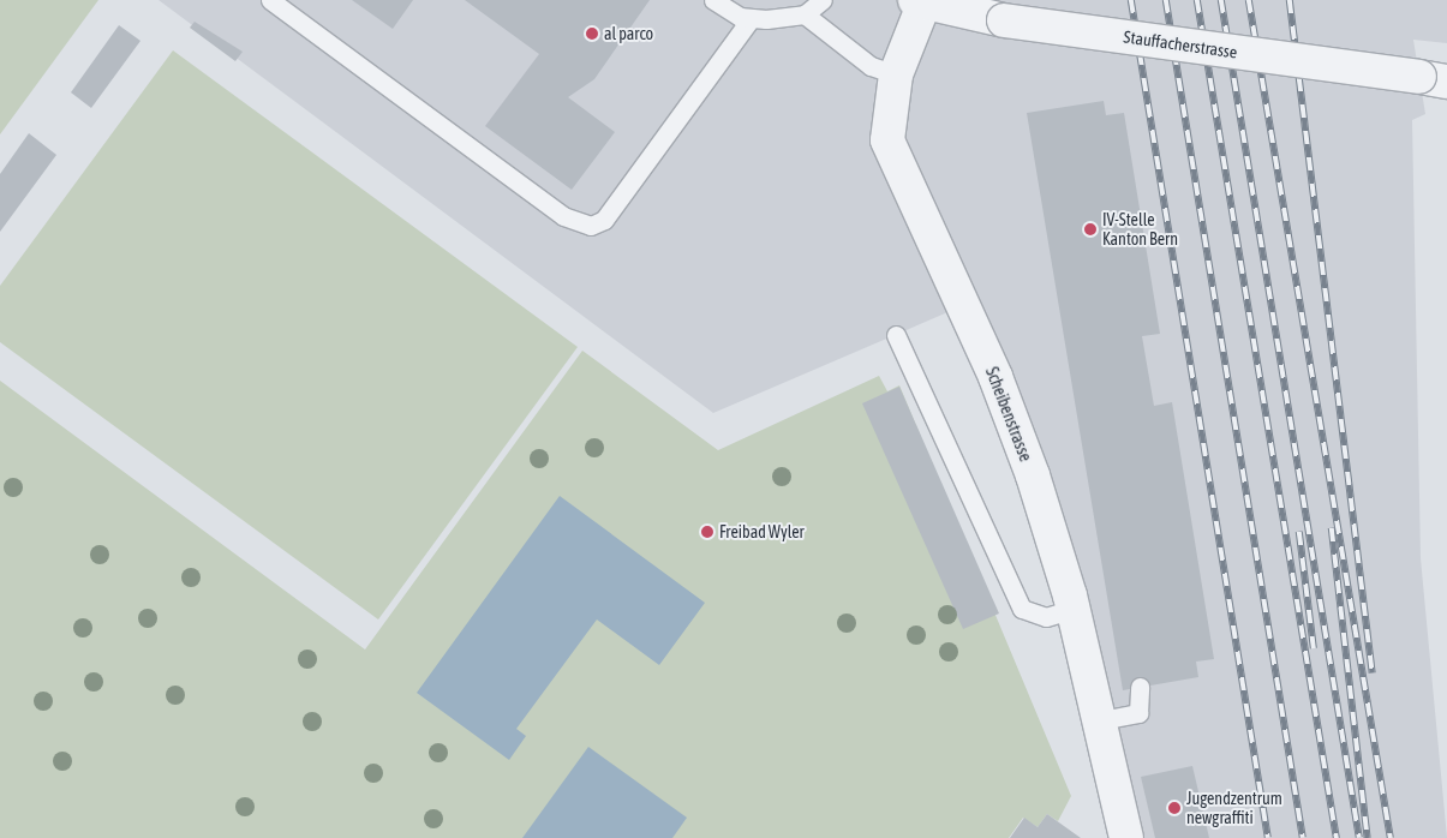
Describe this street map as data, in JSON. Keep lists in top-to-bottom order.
{
  "streets": {
    "street": ["Stauffacherstrasse", "Scheibenstrasse"]
  },
  "crossings": [
    ["Stauffacherstrasse", "Scheibenstrasse"]
  ],
  "places": [
    "al parco",
    "IV-Stelle Kanton Bern",
    "Freibad Wyler",
    "Jugendzentrum newgraffiti"
  ]
}
